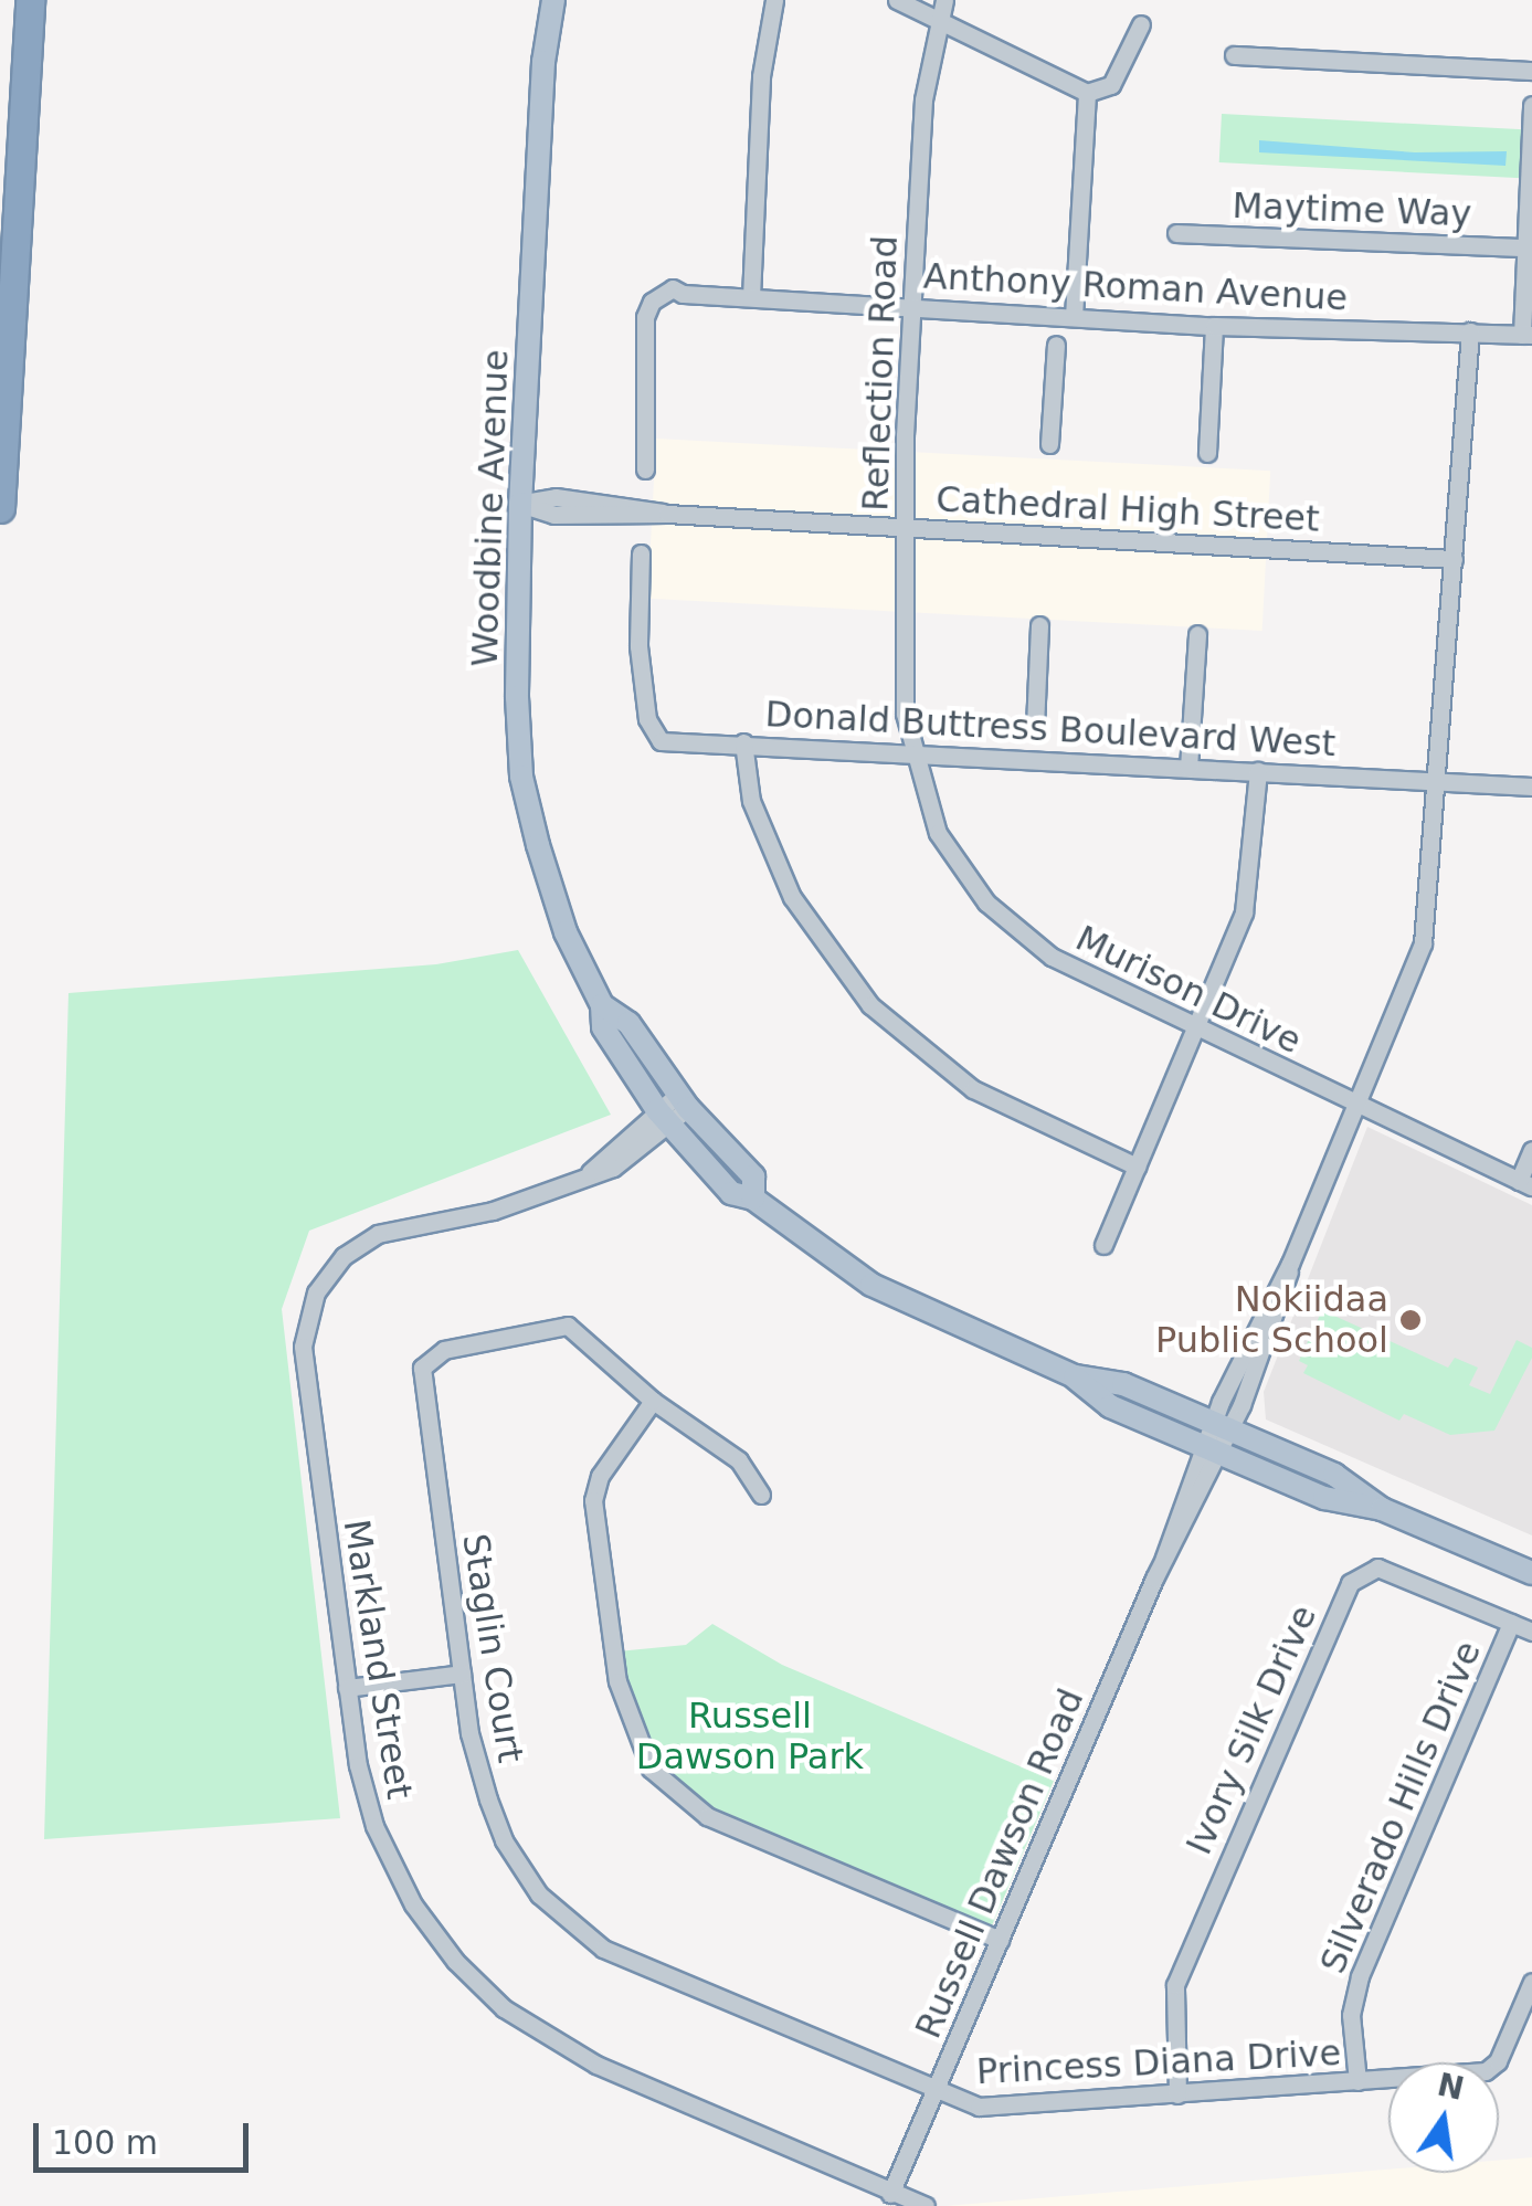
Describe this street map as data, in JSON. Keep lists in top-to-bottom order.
{
  "streets": {
    "main road": ["Woodbine Avenue"],
    "street": [
      "Maytime Way",
      "Anthony Roman Avenue",
      "Reflection Road",
      "Cathedral High Street",
      "Donald Buttress Boulevard West",
      "Murison Drive",
      "Staglin Court",
      "Markland Street",
      "Ivory Silk Drive",
      "Silverado Hills Drive",
      "Russell Dawson Road",
      "Princess Diana Drive"
    ]
  },
  "crossings": [
    ["Anthony Roman Avenue", "Reflection Road"],
    ["Anthony Roman Avenue", "Russell Dawson Road"],
    ["Reflection Road", "Cathedral High Street"],
    ["Reflection Road", "Donald Buttress Boulevard West"],
    ["Reflection Road", "Murison Drive"],
    ["Woodbine Avenue", "Cathedral High Street"],
    ["Woodbine Avenue", "Markland Street"],
    ["Woodbine Avenue", "Russell Dawson Road"],
    ["Cathedral High Street", "Russell Dawson Road"],
    ["Donald Buttress Boulevard West", "Murison Drive"],
    ["Donald Buttress Boulevard West", "Russell Dawson Road"],
    ["Murison Drive", "Russell Dawson Road"],
    ["Staglin Court", "Russell Dawson Road"],
    ["Staglin Court", "Princess Diana Drive"],
    ["Markland Street", "Russell Dawson Road"],
    ["Ivory Silk Drive", "Silverado Hills Drive"],
    ["Ivory Silk Drive", "Princess Diana Drive"],
    ["Silverado Hills Drive", "Princess Diana Drive"],
    ["Russell Dawson Road", "Princess Diana Drive"]
  ],
  "parks": ["Russell Dawson Park"],
  "places": ["Nokiidaa Public School"],
  "scale_bar": "100 m",
  "north": "top"
}
